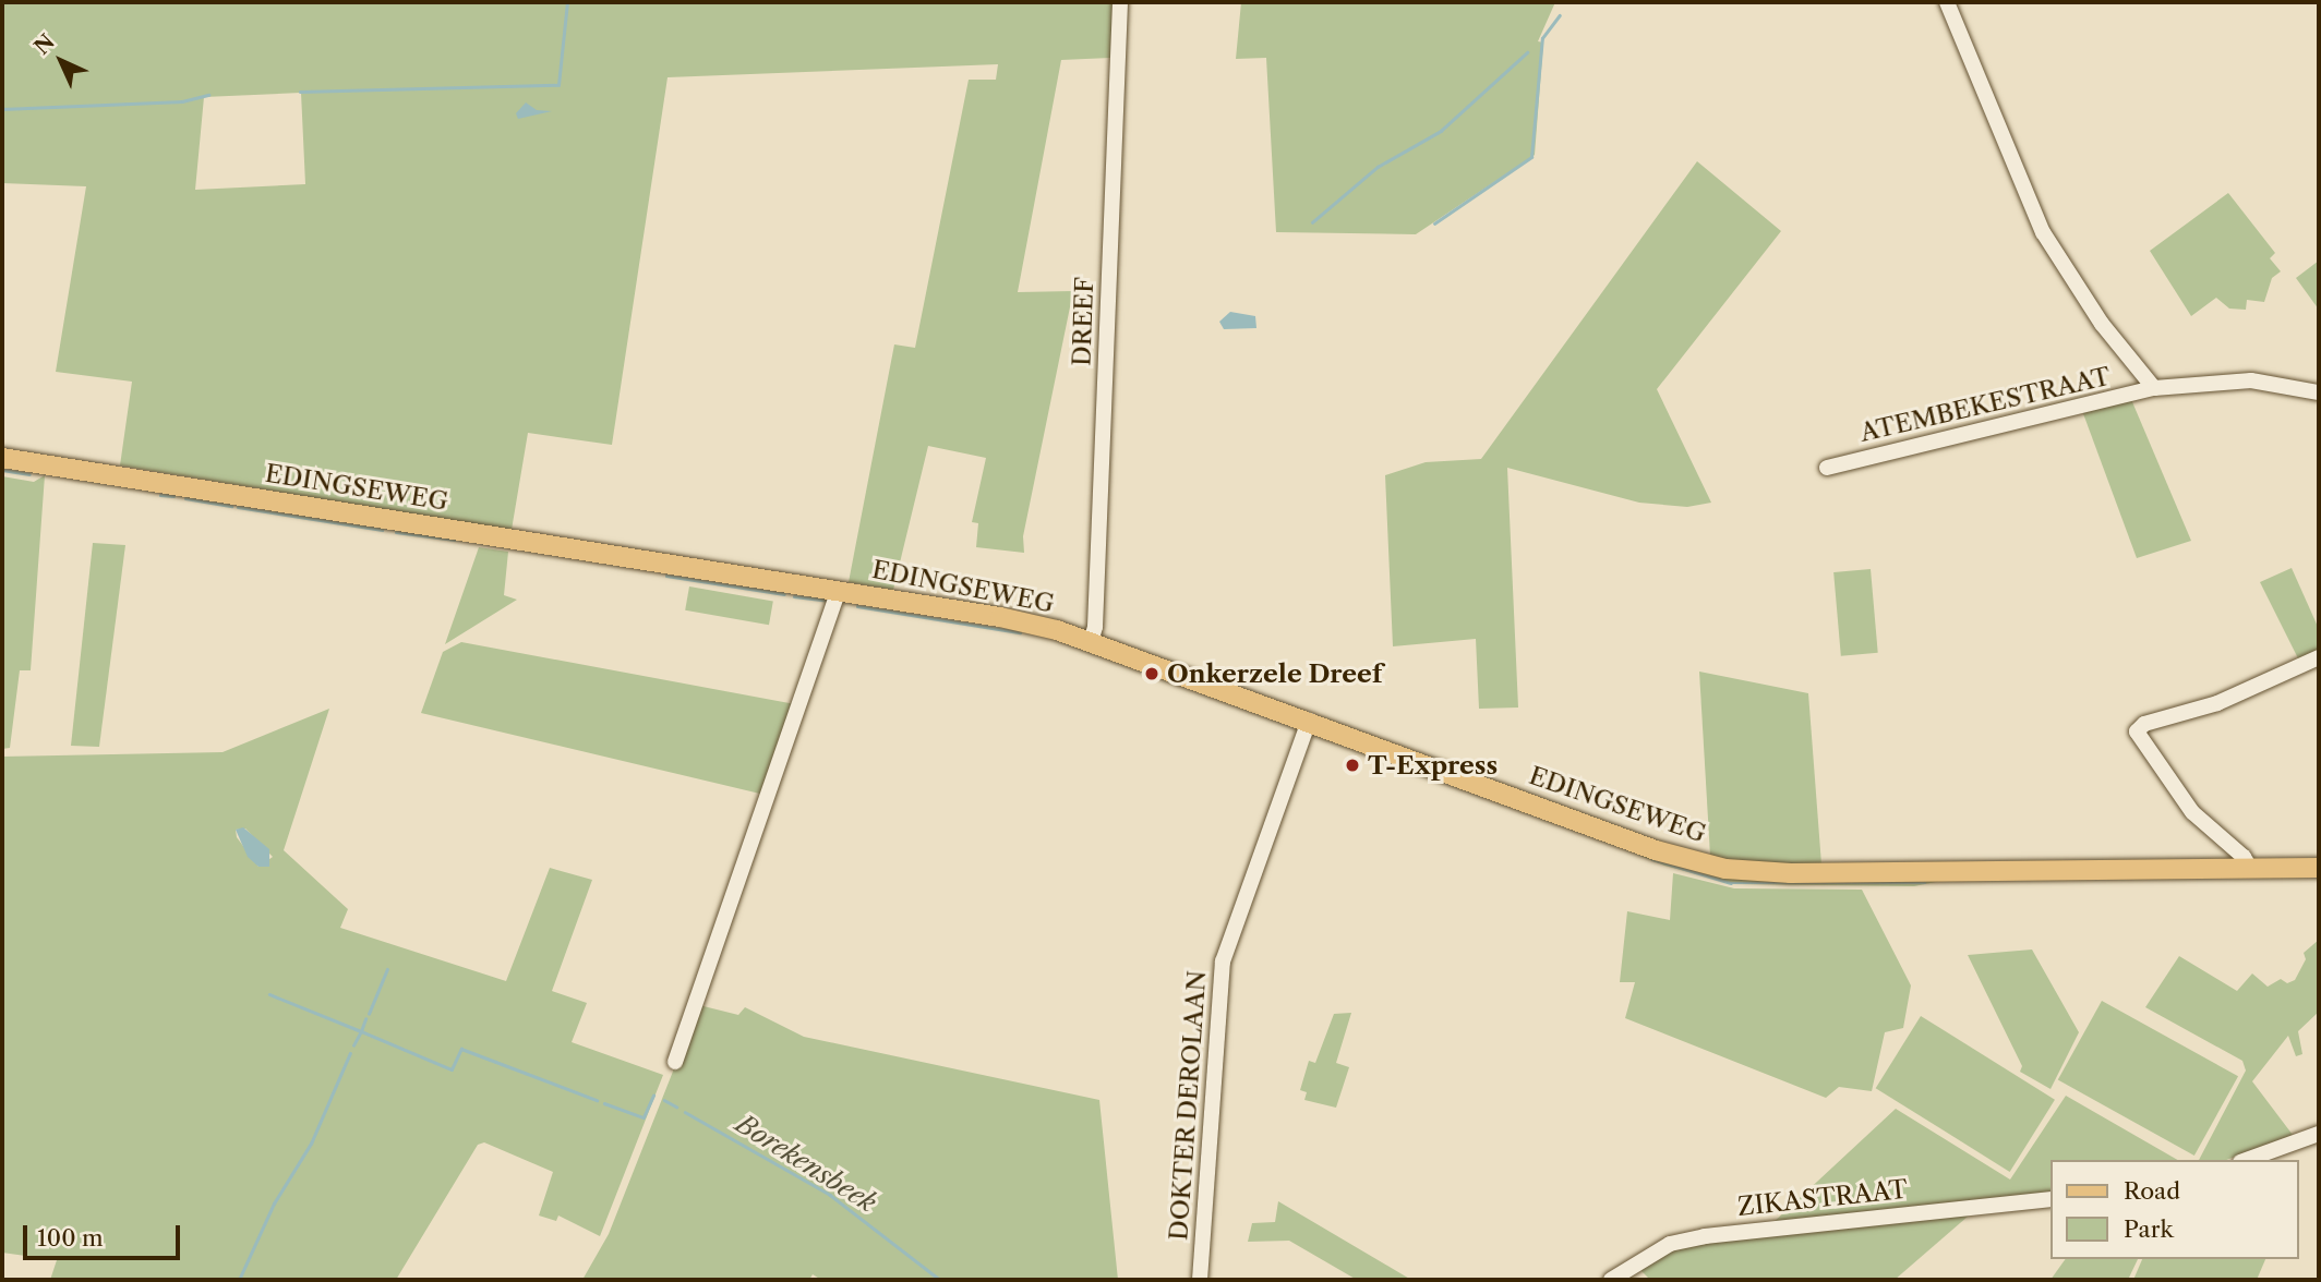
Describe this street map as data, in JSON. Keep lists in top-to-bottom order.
{
  "streets": {
    "main road": ["EDINGSEWEG"],
    "street": [
      "DREEF",
      "ATEMBEKESTRAAT",
      "DOKTER DEROLAAN",
      "ZIKASTRAAT"
    ]
  },
  "crossings": [
    ["DREEF", "EDINGSEWEG"],
    ["EDINGSEWEG", "DOKTER DEROLAAN"]
  ],
  "water": ["Borekensbeek"],
  "places": ["Onkerzele Dreef", "T-Express"],
  "legend": ["Road", "Park"],
  "scale_bar": "100 m",
  "north": "top left"
}
